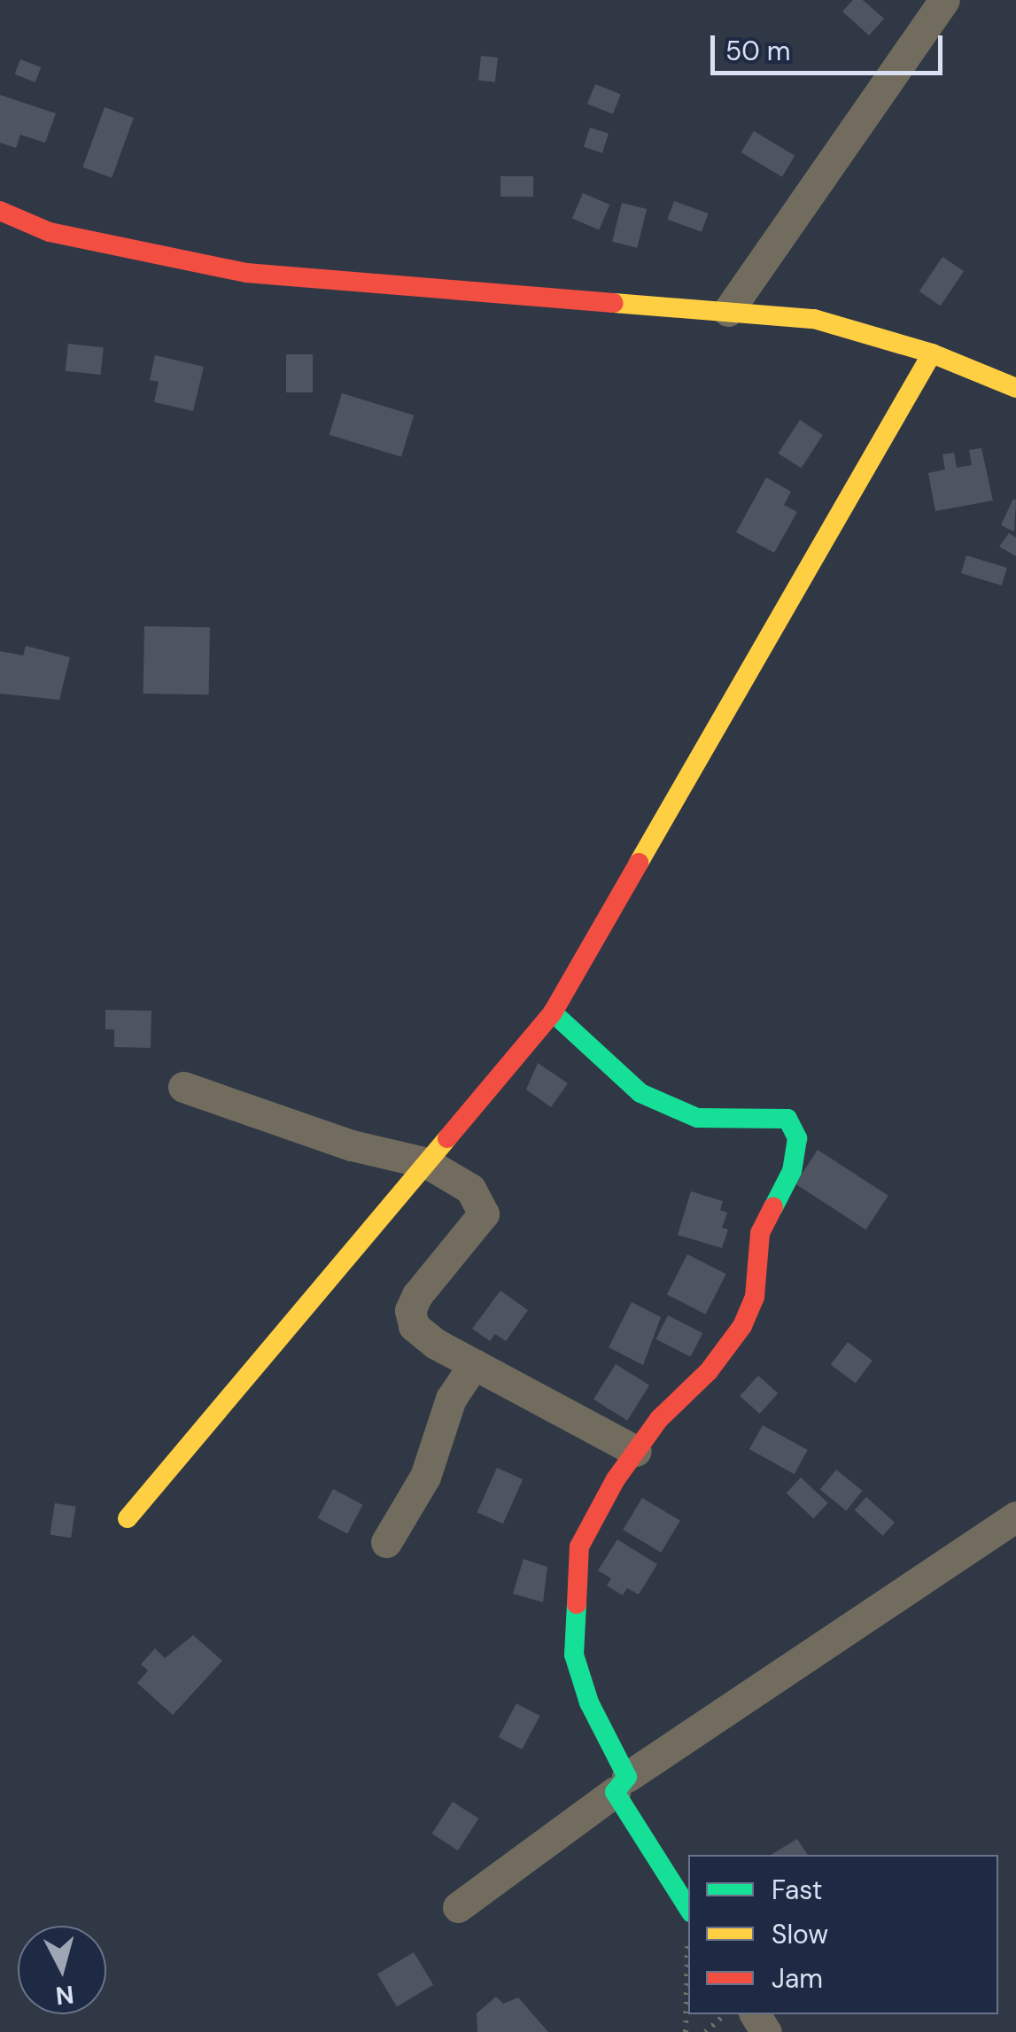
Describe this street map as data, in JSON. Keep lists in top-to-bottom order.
{
  "legend": ["Fast", "Slow", "Jam"],
  "scale_bar": "50 m",
  "north": "bottom"
}
